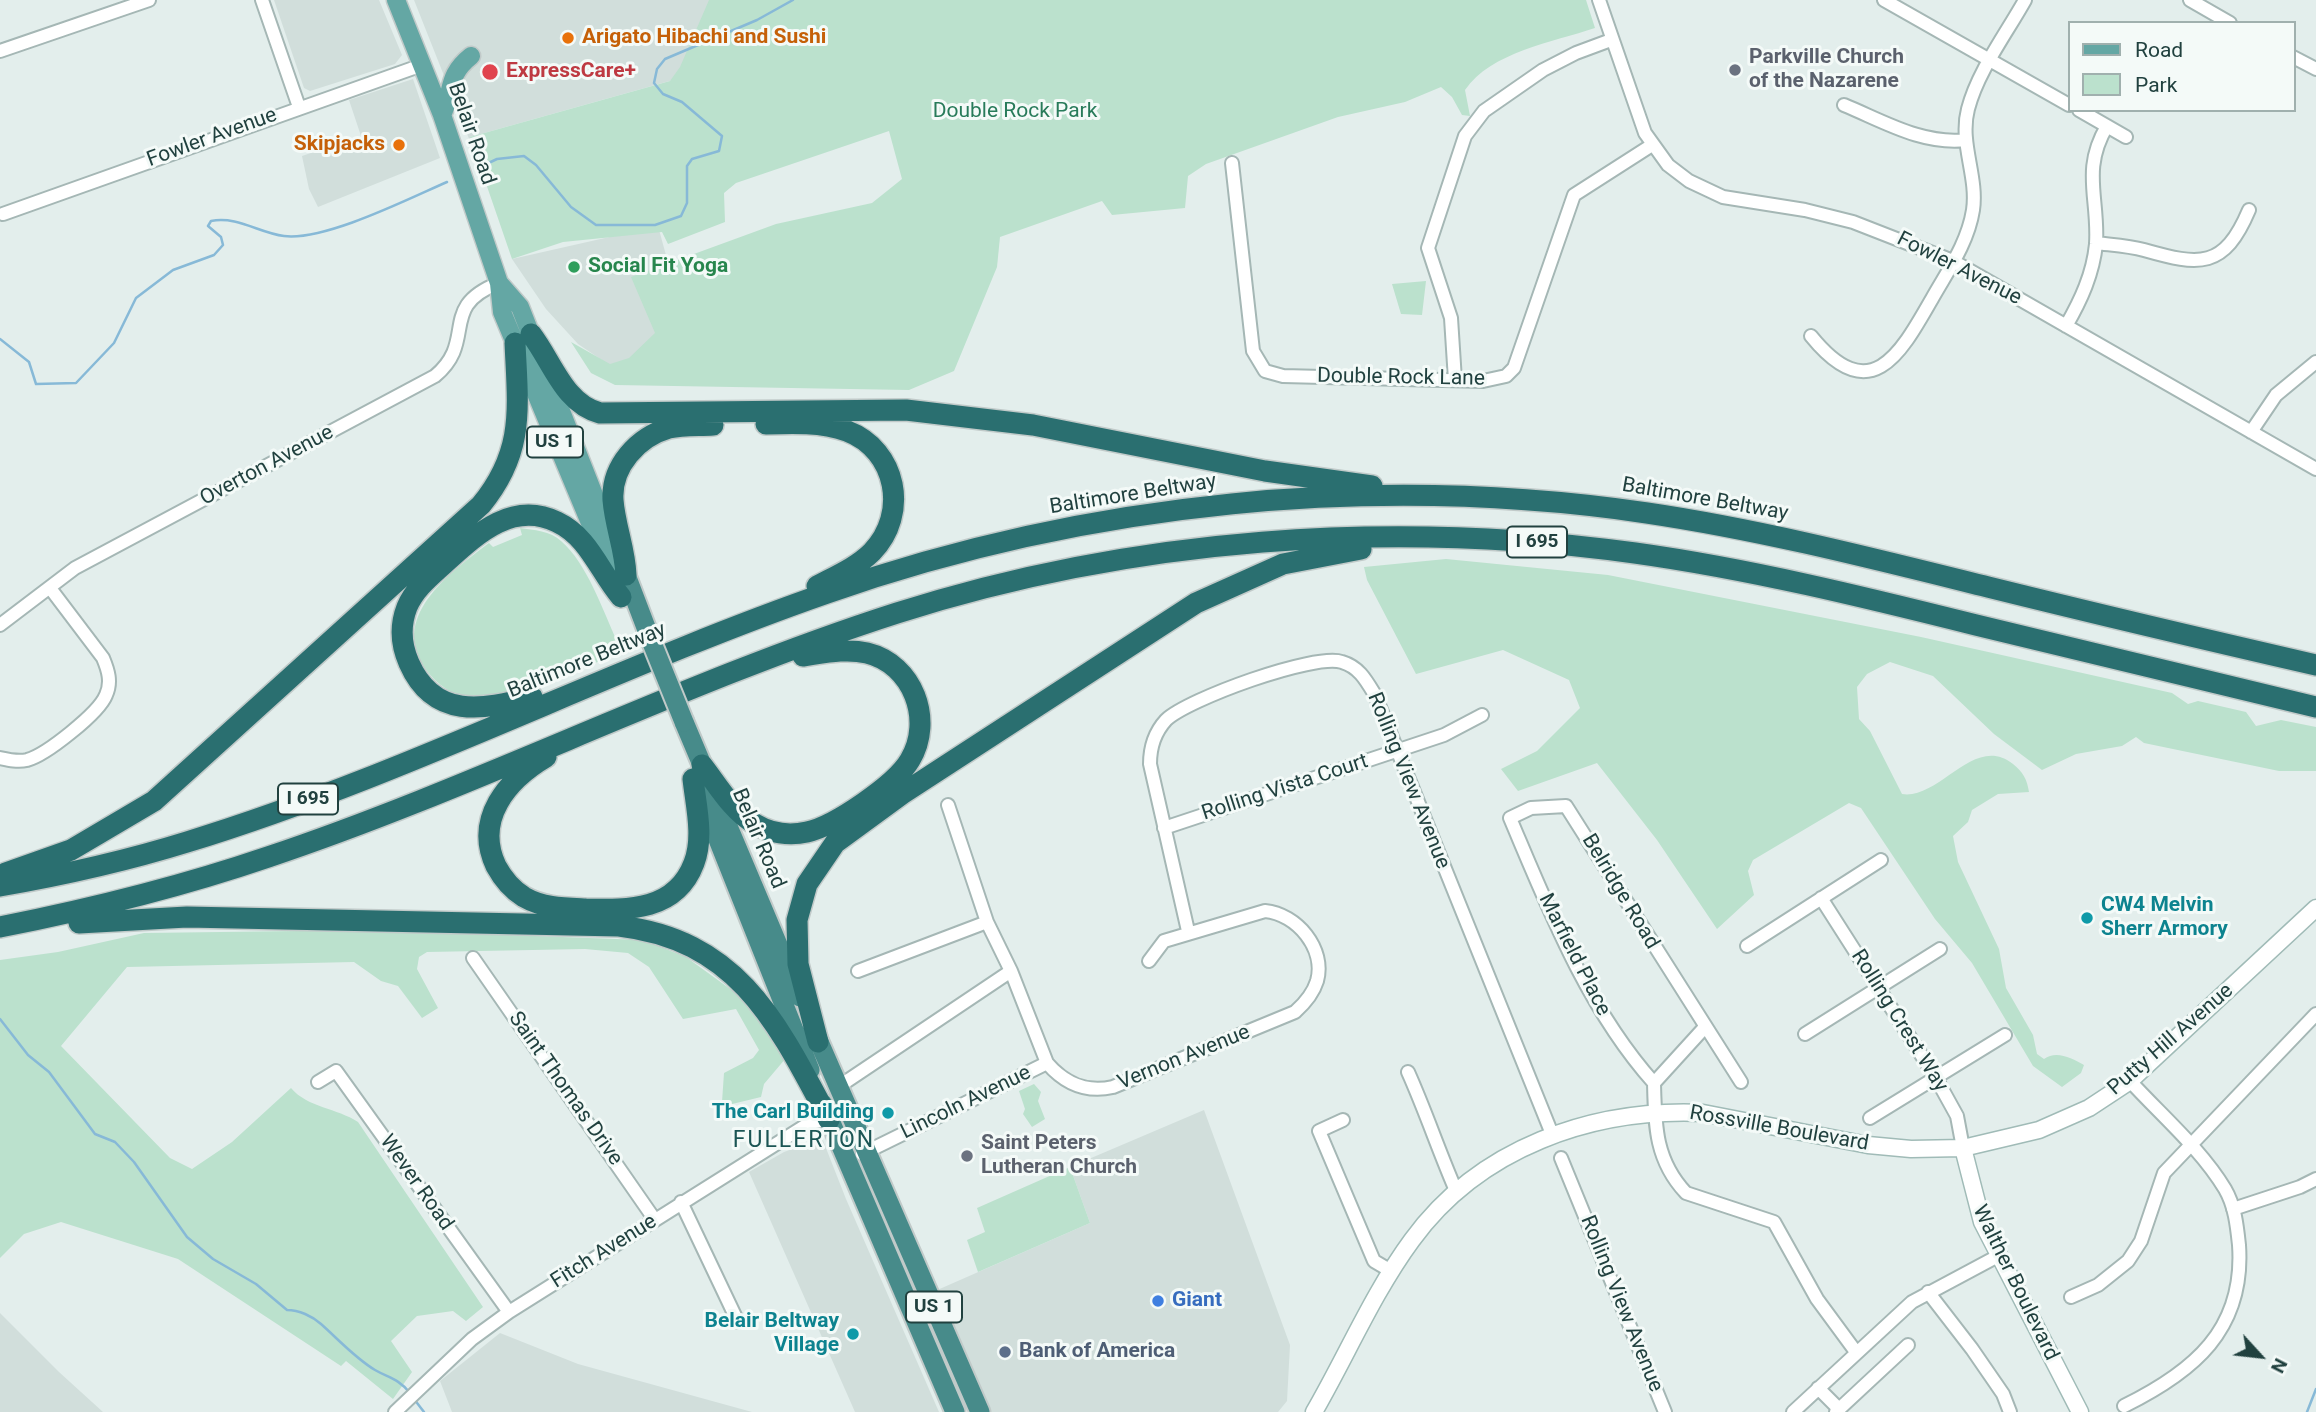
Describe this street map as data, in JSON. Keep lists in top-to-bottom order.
{
  "streets": {
    "highway": [
      "Belair Road",
      "US 1",
      "Baltimore Beltway",
      "I 695"
    ],
    "main road": ["Putty Hill Avenue", "Rossville Boulevard", "Walther Boulevard"],
    "street": [
      "Fowler Avenue",
      "Double Rock Lane",
      "Overton Avenue",
      "Rolling View Avenue",
      "Rolling Vista Court",
      "Belridge Road",
      "Marfield Place",
      "Rolling Crest Way",
      "Vernon Avenue",
      "Saint Thomas Drive",
      "Lincoln Avenue",
      "Wever Road",
      "Fitch Avenue"
    ]
  },
  "crossings": [
    ["Belair Road", "Fowler Avenue"],
    ["Belair Road", "Overton Avenue"],
    ["Belair Road", "Lincoln Avenue"],
    ["Belair Road", "Fitch Avenue"],
    ["Fowler Avenue", "Double Rock Lane"],
    ["Rolling View Avenue", "Rolling Vista Court"],
    ["Rolling View Avenue", "Vernon Avenue"],
    ["Rolling View Avenue", "Rossville Boulevard"],
    ["Belridge Road", "Marfield Place"],
    ["Rolling Crest Way", "Putty Hill Avenue"],
    ["Rolling Crest Way", "Rossville Boulevard"],
    ["Rolling Crest Way", "Walther Boulevard"],
    ["Putty Hill Avenue", "Rossville Boulevard"],
    ["Putty Hill Avenue", "Walther Boulevard"],
    ["Vernon Avenue", "Lincoln Avenue"],
    ["Saint Thomas Drive", "Fitch Avenue"],
    ["Rossville Boulevard", "Walther Boulevard"],
    ["Wever Road", "Fitch Avenue"]
  ],
  "districts": ["FULLERTON"],
  "parks": ["Double Rock Park"],
  "places": [
    "Arigato Hibachi and Sushi",
    "Parkville Church of the Nazarene",
    "ExpressCare+",
    "Skipjacks",
    "Social Fit Yoga",
    "CW4 Melvin Sherr Armory",
    "The Carl Building",
    "Saint Peters Lutheran Church",
    "Giant",
    "Belair Beltway Village",
    "Bank of America"
  ],
  "legend": ["Road", "Park"],
  "north": "bottom right"
}
